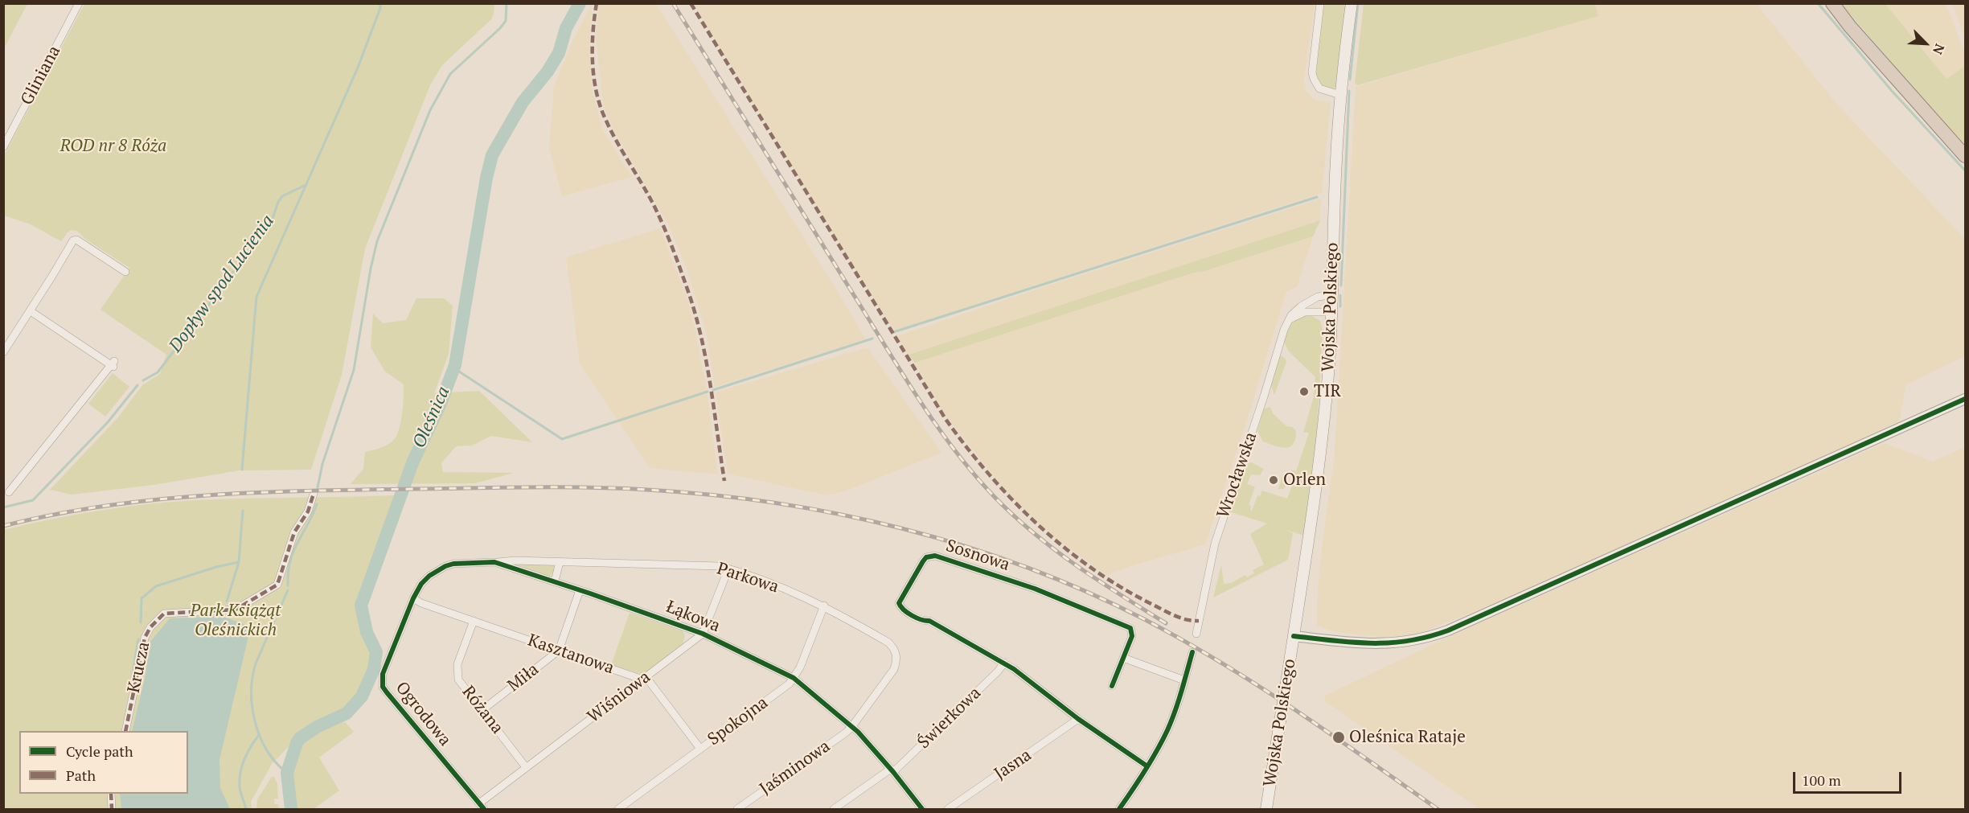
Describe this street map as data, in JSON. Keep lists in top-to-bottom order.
{
  "streets": {
    "main road": ["Wojska Polskiego"],
    "street": [
      "Gliniana",
      "Wrocławska",
      "Sosnowa",
      "Parkowa",
      "Łąkowa",
      "Kasztanowa",
      "Krucza",
      "Miła",
      "Wiśniowa",
      "Różana",
      "Ogrodowa",
      "Świerkowa",
      "Spokojna",
      "Jasna",
      "Jaśminowa"
    ]
  },
  "crossings": [
    ["Wojska Polskiego", "Wrocławska"],
    ["Sosnowa", "Świerkowa"],
    ["Sosnowa", "Jasna"],
    ["Parkowa", "Łąkowa"],
    ["Parkowa", "Spokojna"],
    ["Parkowa", "Jaśminowa"],
    ["Łąkowa", "Kasztanowa"],
    ["Łąkowa", "Wiśniowa"],
    ["Łąkowa", "Ogrodowa"],
    ["Łąkowa", "Świerkowa"],
    ["Łąkowa", "Spokojna"],
    ["Łąkowa", "Jaśminowa"],
    ["Kasztanowa", "Miła"],
    ["Kasztanowa", "Wiśniowa"],
    ["Kasztanowa", "Różana"],
    ["Kasztanowa", "Ogrodowa"],
    ["Kasztanowa", "Spokojna"],
    ["Miła", "Różana"],
    ["Wiśniowa", "Różana"],
    ["Wiśniowa", "Ogrodowa"]
  ],
  "water": ["Dopływ spod Lucienia", "Oleśnica"],
  "parks": ["ROD nr 8 Róża", "Park Książąt Oleśnickich"],
  "places": ["TIR", "Orlen", "Oleśnica Rataje"],
  "legend": ["Cycle path", "Path"],
  "scale_bar": "100 m",
  "north": "bottom right"
}
